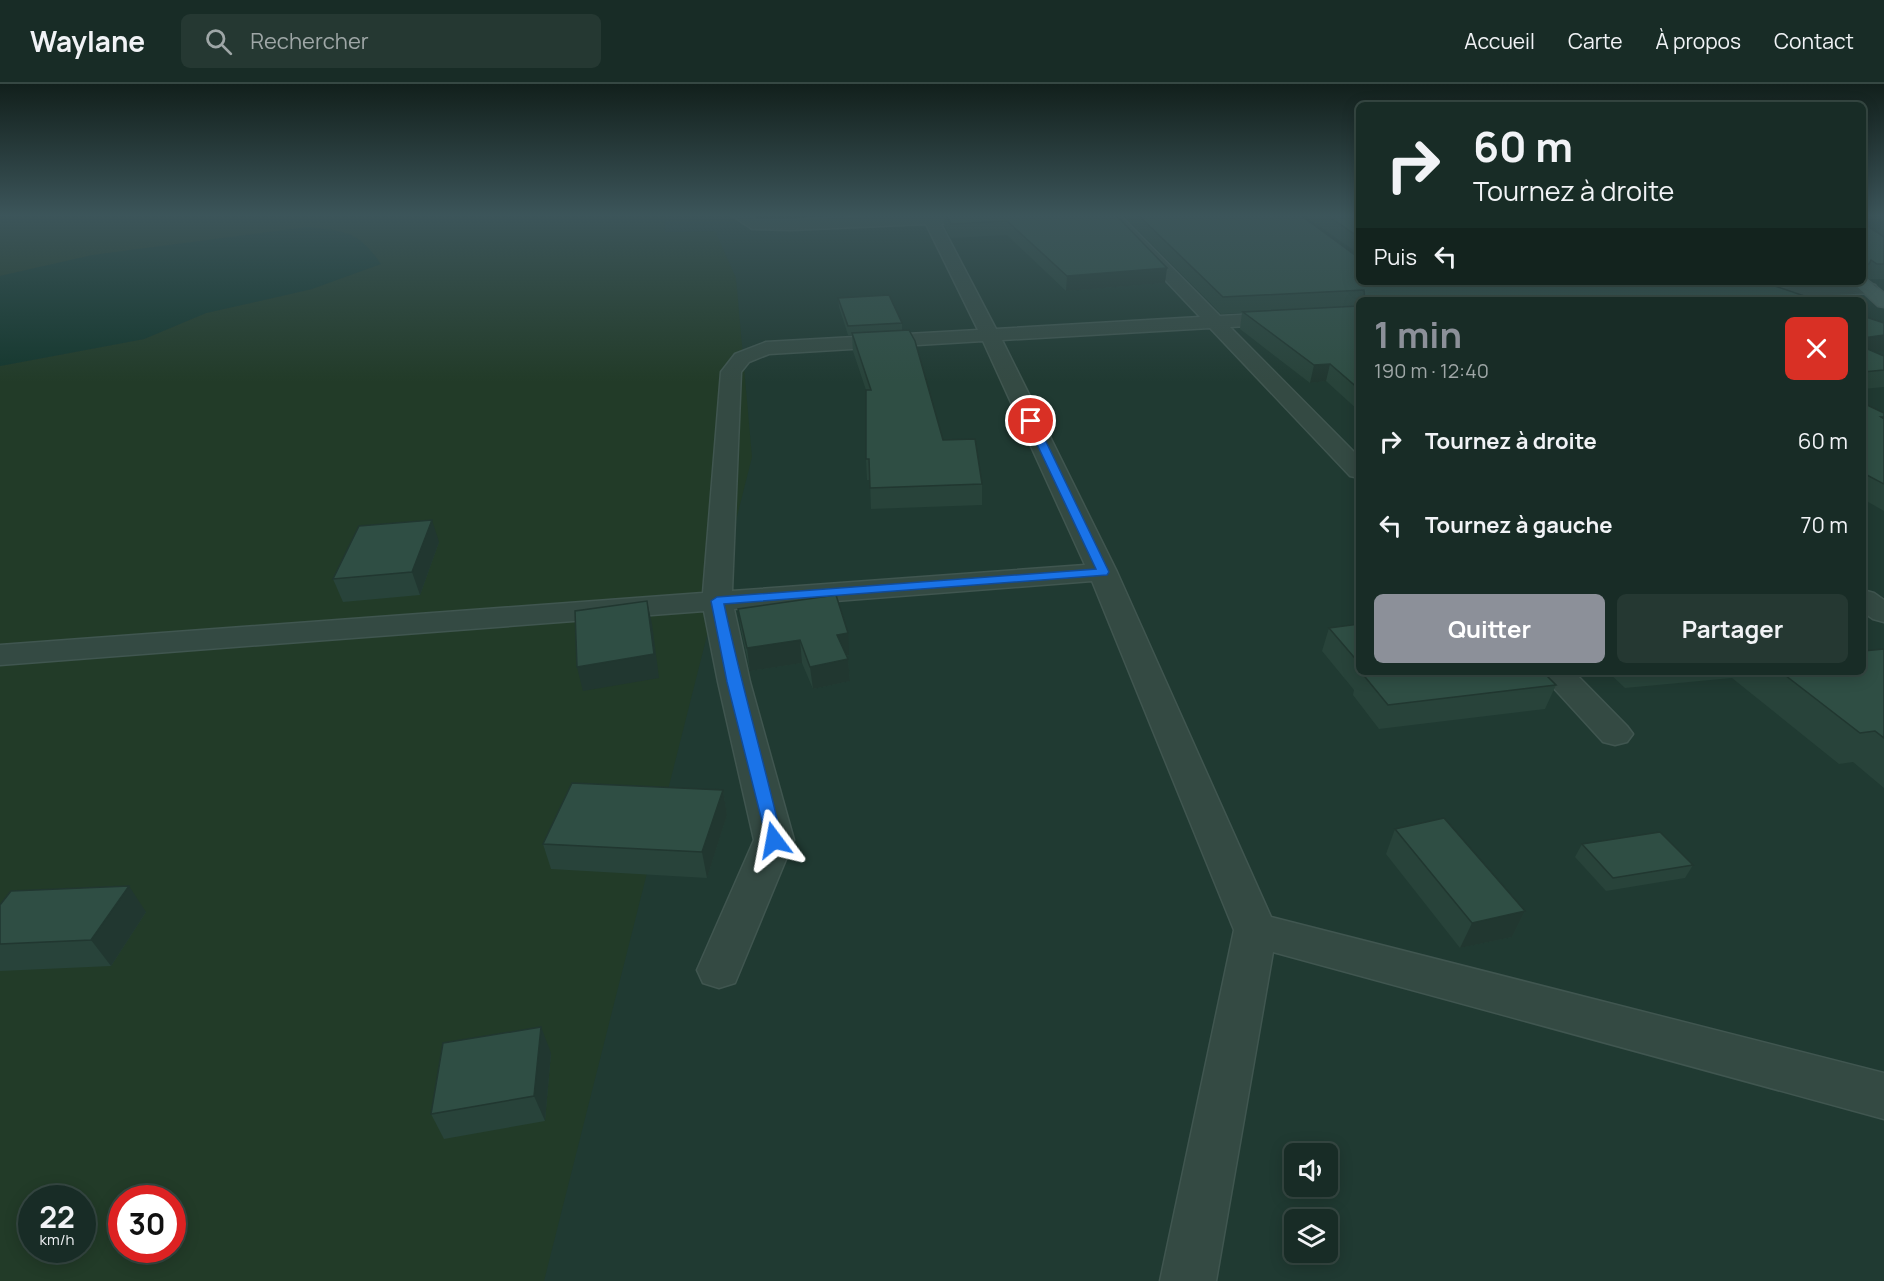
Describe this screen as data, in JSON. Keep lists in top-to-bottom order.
{
  "page": {
    "header": "Waylane",
    "search": "Rechercher",
    "nav": [
      "Accueil",
      "Carte",
      "À propos",
      "Contact"
    ],
    "turn": ["60 m", "Tournez à droite"],
    "then": "Puis",
    "heading": ["1 min", "190 m · 12:40"],
    "list": [
      {
        "name": "Tournez à droite",
        "value": "60 m"
      },
      {
        "name": "Tournez à gauche",
        "value": "70 m"
      }
    ],
    "buttons": ["Quitter", "Partager"],
    "speed": "22 km/h",
    "limit": "30"
  }
}
